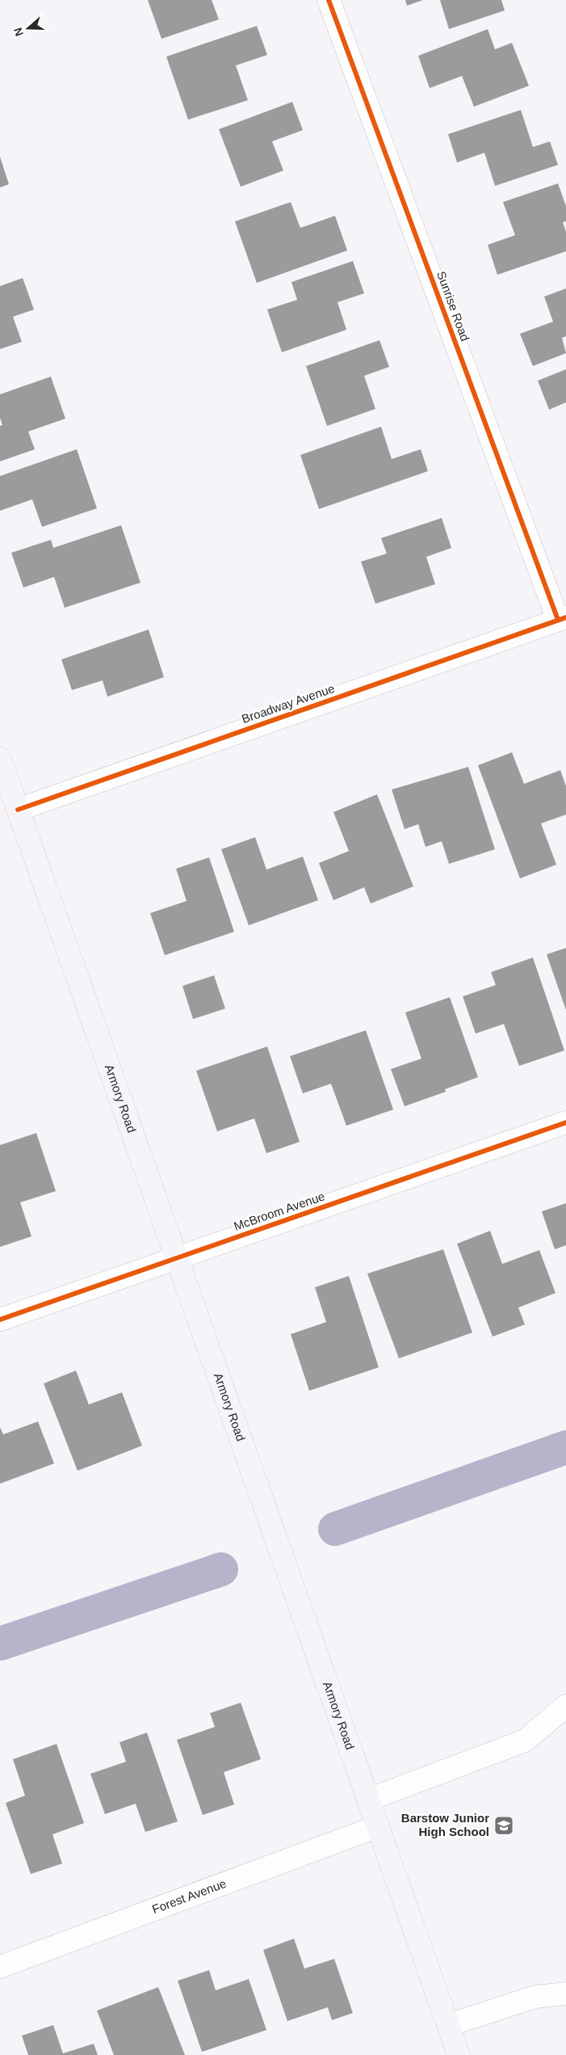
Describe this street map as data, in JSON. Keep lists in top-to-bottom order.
{
  "streets": {
    "main road": ["Armory Road"],
    "street": [
      "Sunrise Road",
      "Broadway Avenue",
      "McBroom Avenue",
      "Forest Avenue"
    ]
  },
  "crossings": [
    ["Sunrise Road", "Broadway Avenue"],
    ["Broadway Avenue", "Armory Road"],
    ["Armory Road", "McBroom Avenue"],
    ["Armory Road", "Forest Avenue"]
  ],
  "places": {
    "school or university": ["Barstow Junior High School"]
  },
  "north": "left"
}
